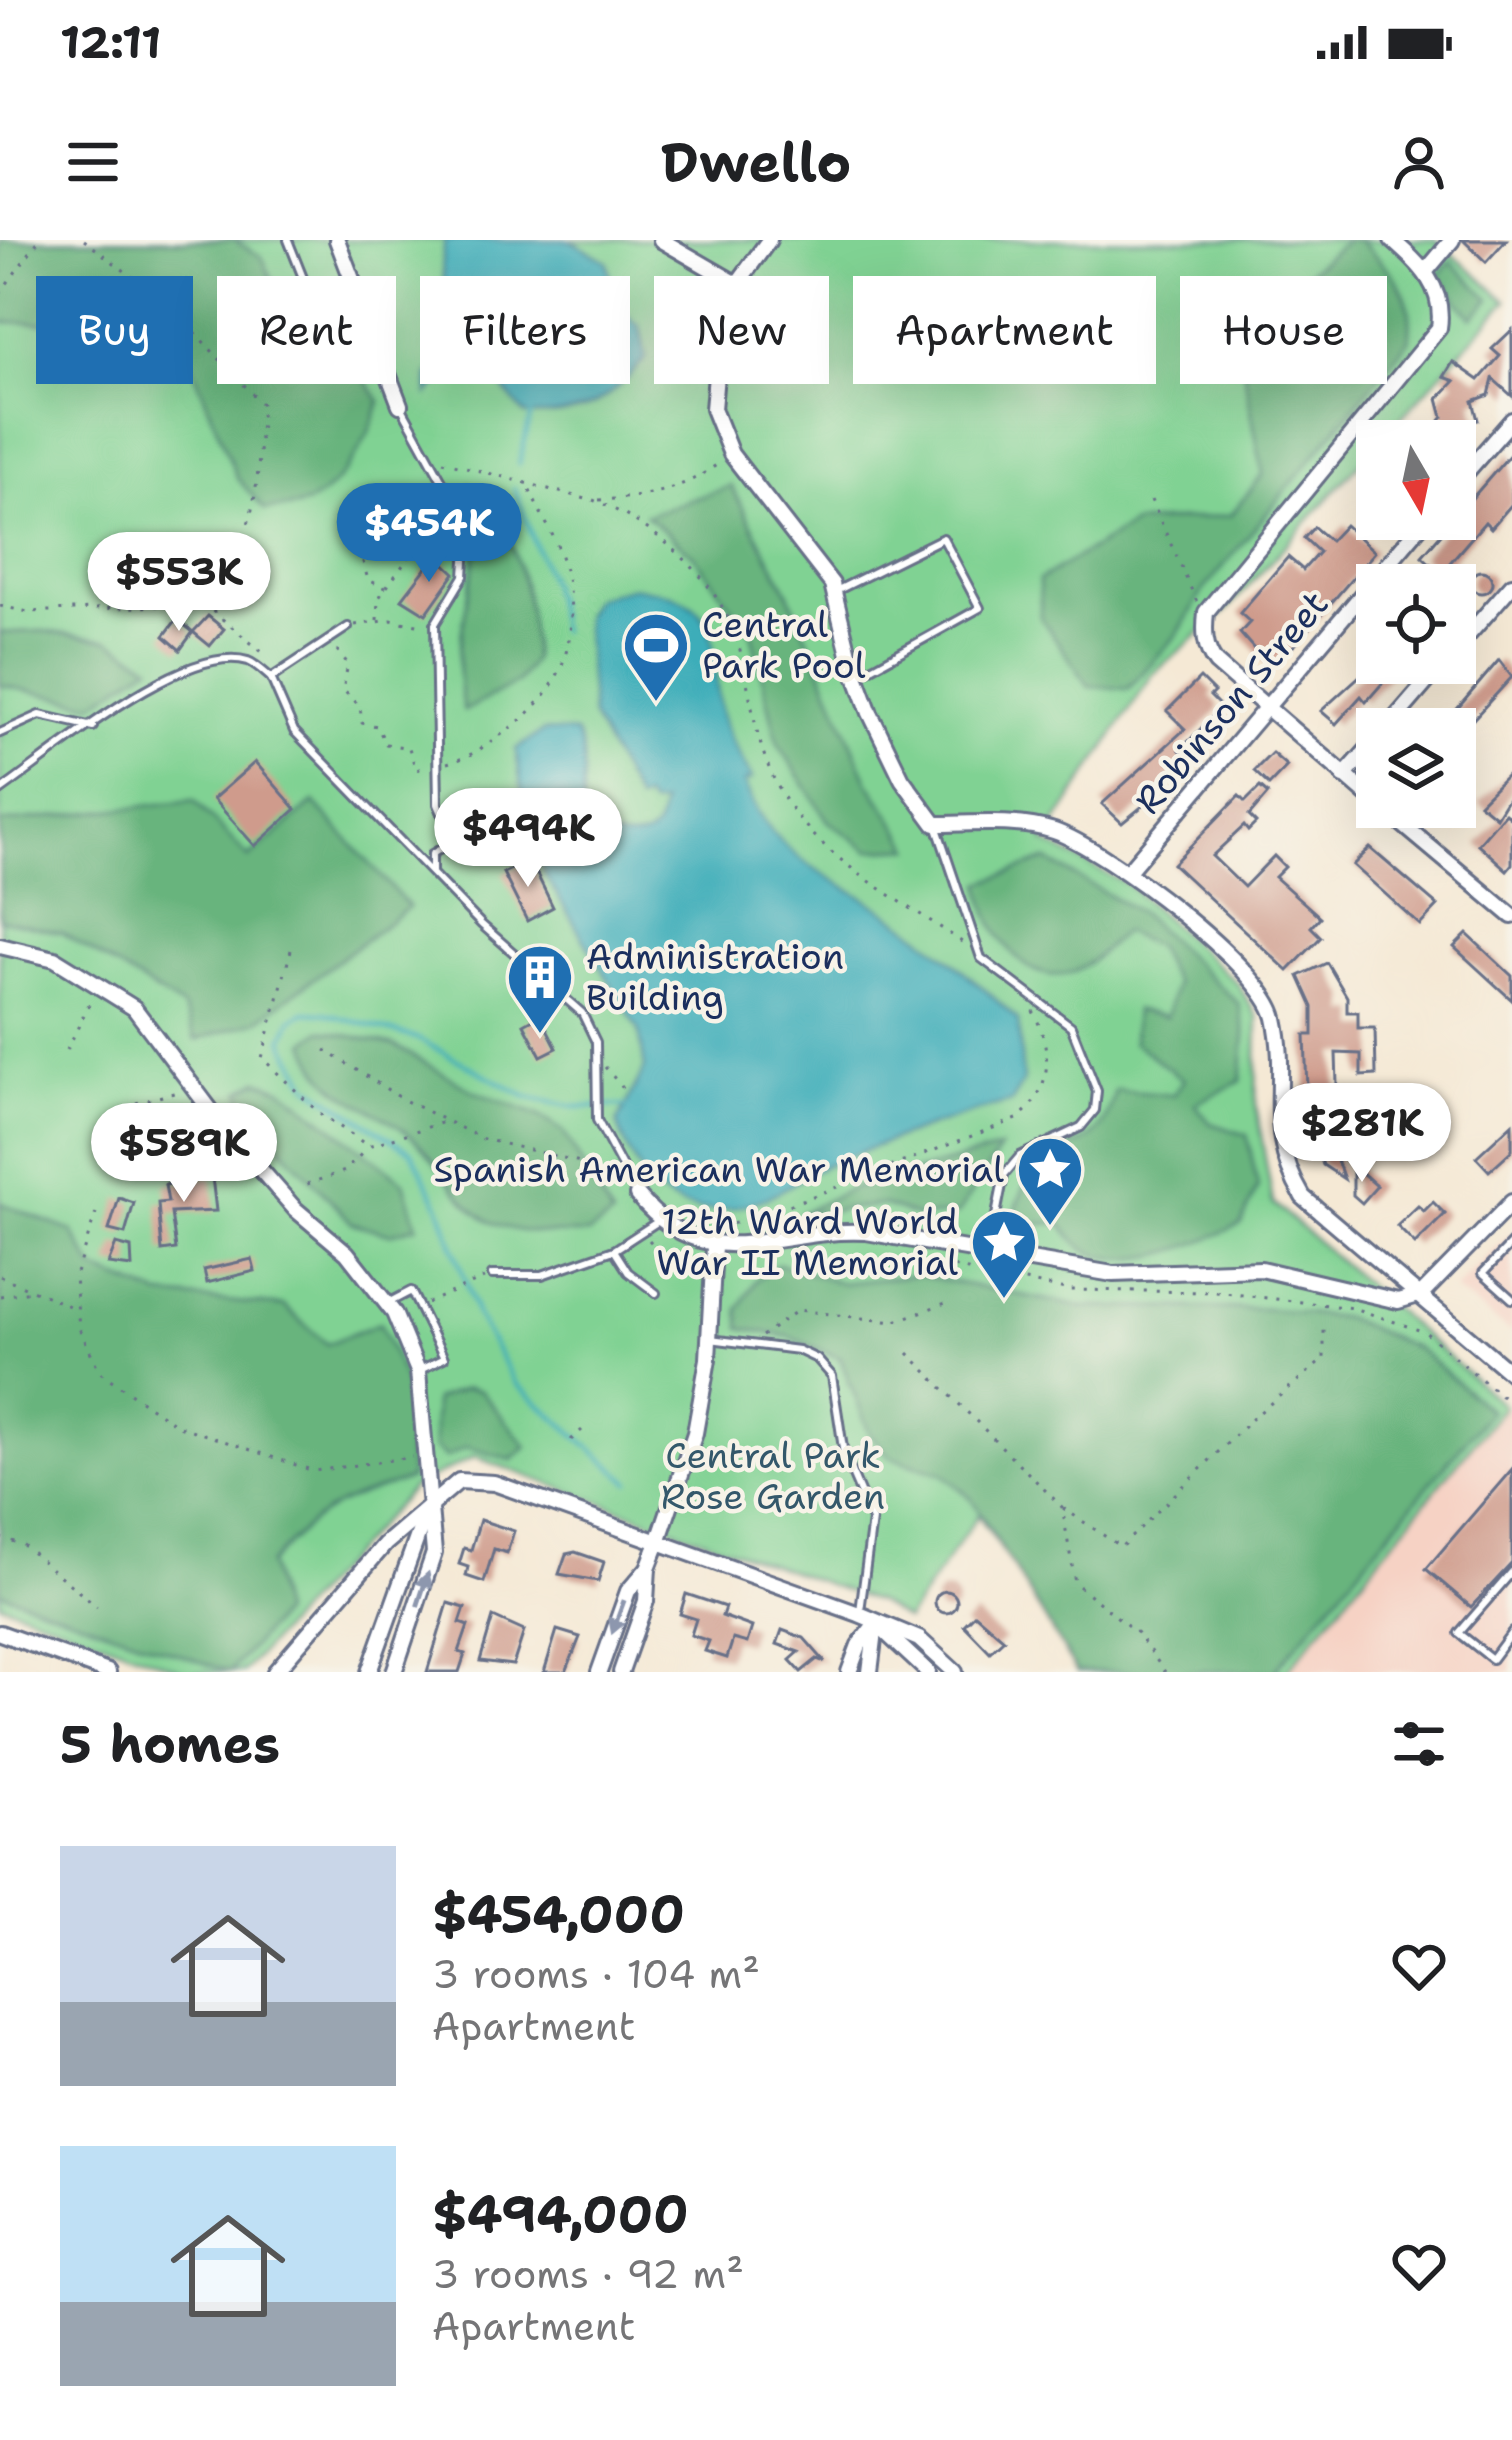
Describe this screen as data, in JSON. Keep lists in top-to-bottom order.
{
  "streets": {
    "street": ["Robinson Street"]
  },
  "parks": ["Central Park Rose Garden"],
  "places": {
    "sports": ["Central Park Pool"],
    "building": ["Administration Building"],
    "place": ["Spanish American War Memorial", "12th Ward World War II Memorial"]
  },
  "north": "bottom",
  "page": {
    "status": "12:11",
    "header": "Dwello",
    "chip": [
      "Buy",
      "Rent",
      "Filters",
      "New",
      "Apartment",
      "House"
    ],
    "price": [
      "$454K",
      "$553K",
      "$494K",
      "$281K",
      "$589K"
    ],
    "heading": "5 homes",
    "list": [
      {
        "name": "$454,000",
        "note": "3 rooms · 104 m² · Apartment"
      },
      {
        "name": "$494,000",
        "note": "3 rooms · 92 m² · Apartment"
      }
    ]
  }
}
